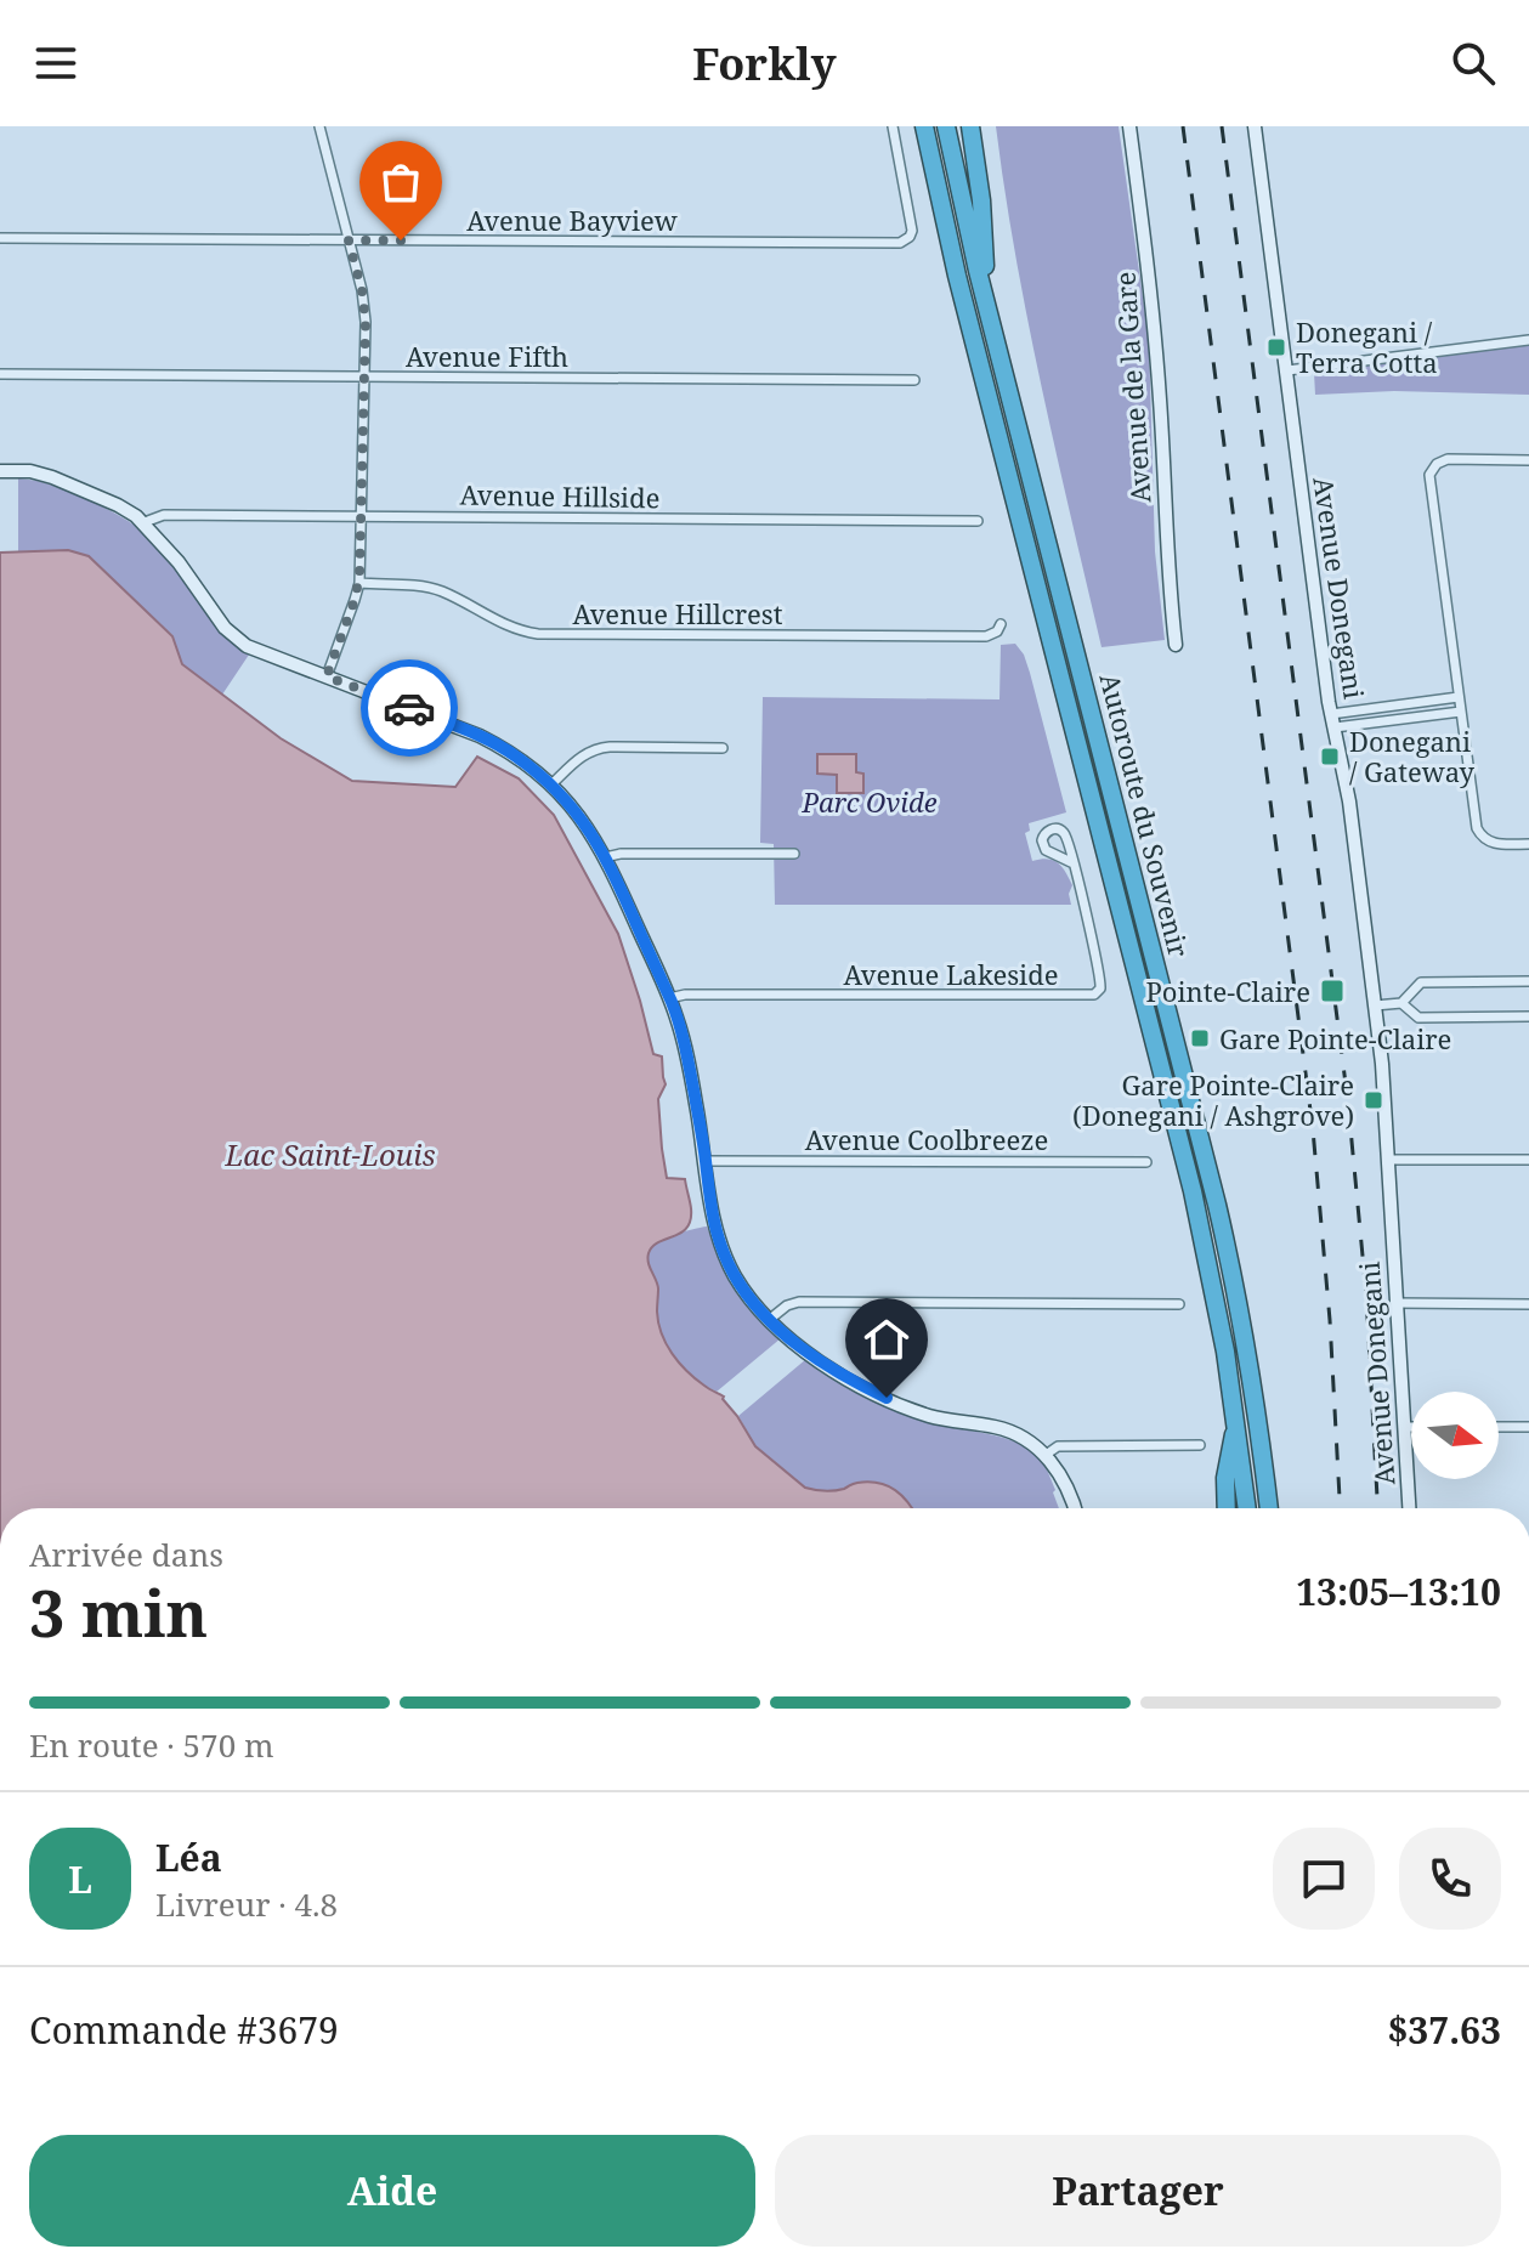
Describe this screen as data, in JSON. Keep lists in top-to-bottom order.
{
  "streets": {
    "highway": ["Autoroute du Souvenir"],
    "street": [
      "Avenue Bayview",
      "Avenue Fifth",
      "Avenue de la Gare",
      "Avenue Hillside",
      "Avenue Donegani",
      "Avenue Hillcrest",
      "Avenue Lakeside",
      "Avenue Coolbreeze"
    ]
  },
  "water": ["Lac Saint-Louis"],
  "parks": ["Parc Ovide"],
  "places": {
    "transit": [
      "Donegani / Terra Cotta",
      "Donegani / Gateway",
      "Pointe-Claire",
      "Gare Pointe-Claire",
      "Gare Pointe-Claire (Donegani / Ashgrove)"
    ]
  },
  "north": "right",
  "page": {
    "header": "Forkly",
    "heading": ["3 min", "Arrivée dans", "13:05–13:10"],
    "panel": [
      "Léa",
      "Livreur · 4.8",
      "Commande #3679",
      "$37.63"
    ],
    "bar": "En route · 570 m",
    "round": "L",
    "buttons": ["Aide", "Partager"]
  }
}
